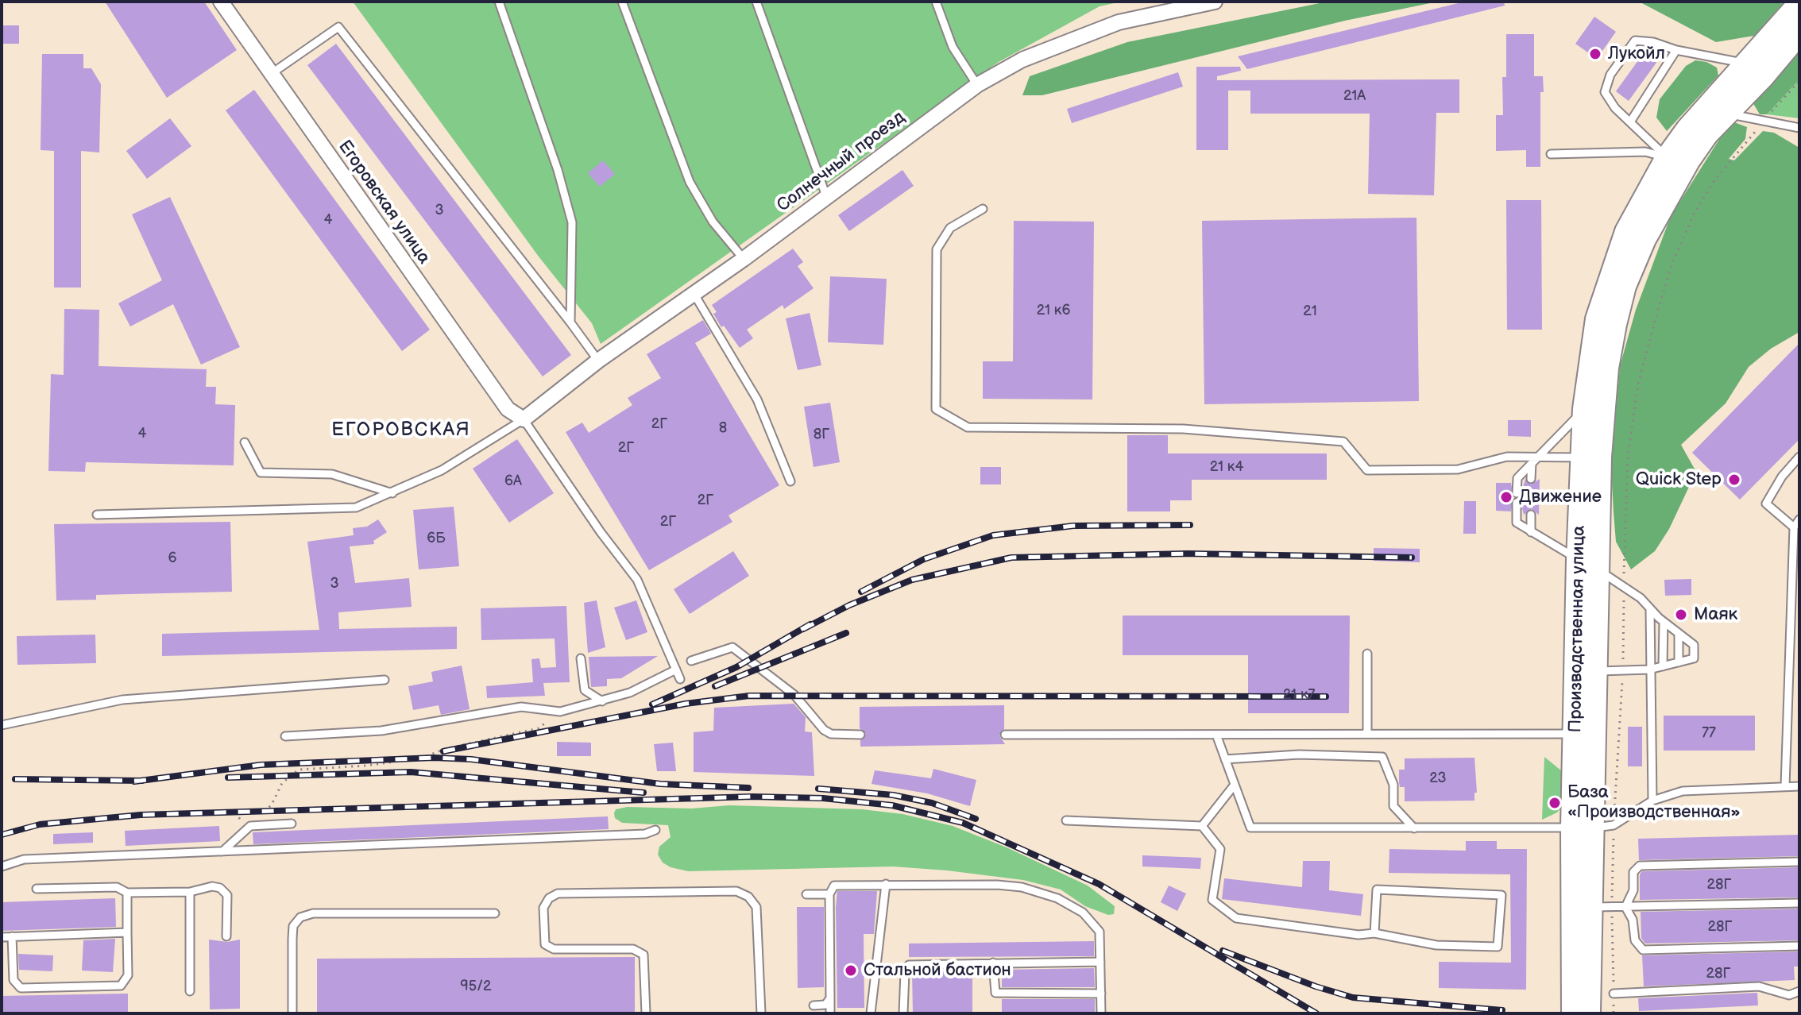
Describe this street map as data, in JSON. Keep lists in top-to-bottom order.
{
  "streets": {
    "highway": ["Производственная улица"],
    "street": ["Солнечный проезд", "Егоровская улица"]
  },
  "crossings": [
    ["Солнечный проезд", "Егоровская улица"]
  ],
  "districts": ["ЕГОРОВСКАЯ"],
  "places": [
    "Лукойл",
    "Quick Step",
    "Движение",
    "Маяк",
    "База «Производственная»",
    "Стальной бастион"
  ],
  "house_numbers": [
    "21А",
    "3",
    "4",
    "21 к6",
    "21",
    "2Г",
    "8",
    "4",
    "8Г",
    "2Г",
    "21 к4",
    "6А",
    "2Г",
    "2Г",
    "6Б",
    "6",
    "3",
    "21 к7",
    "77",
    "23",
    "28Г",
    "28Г",
    "28Г",
    "95/2"
  ]
}
